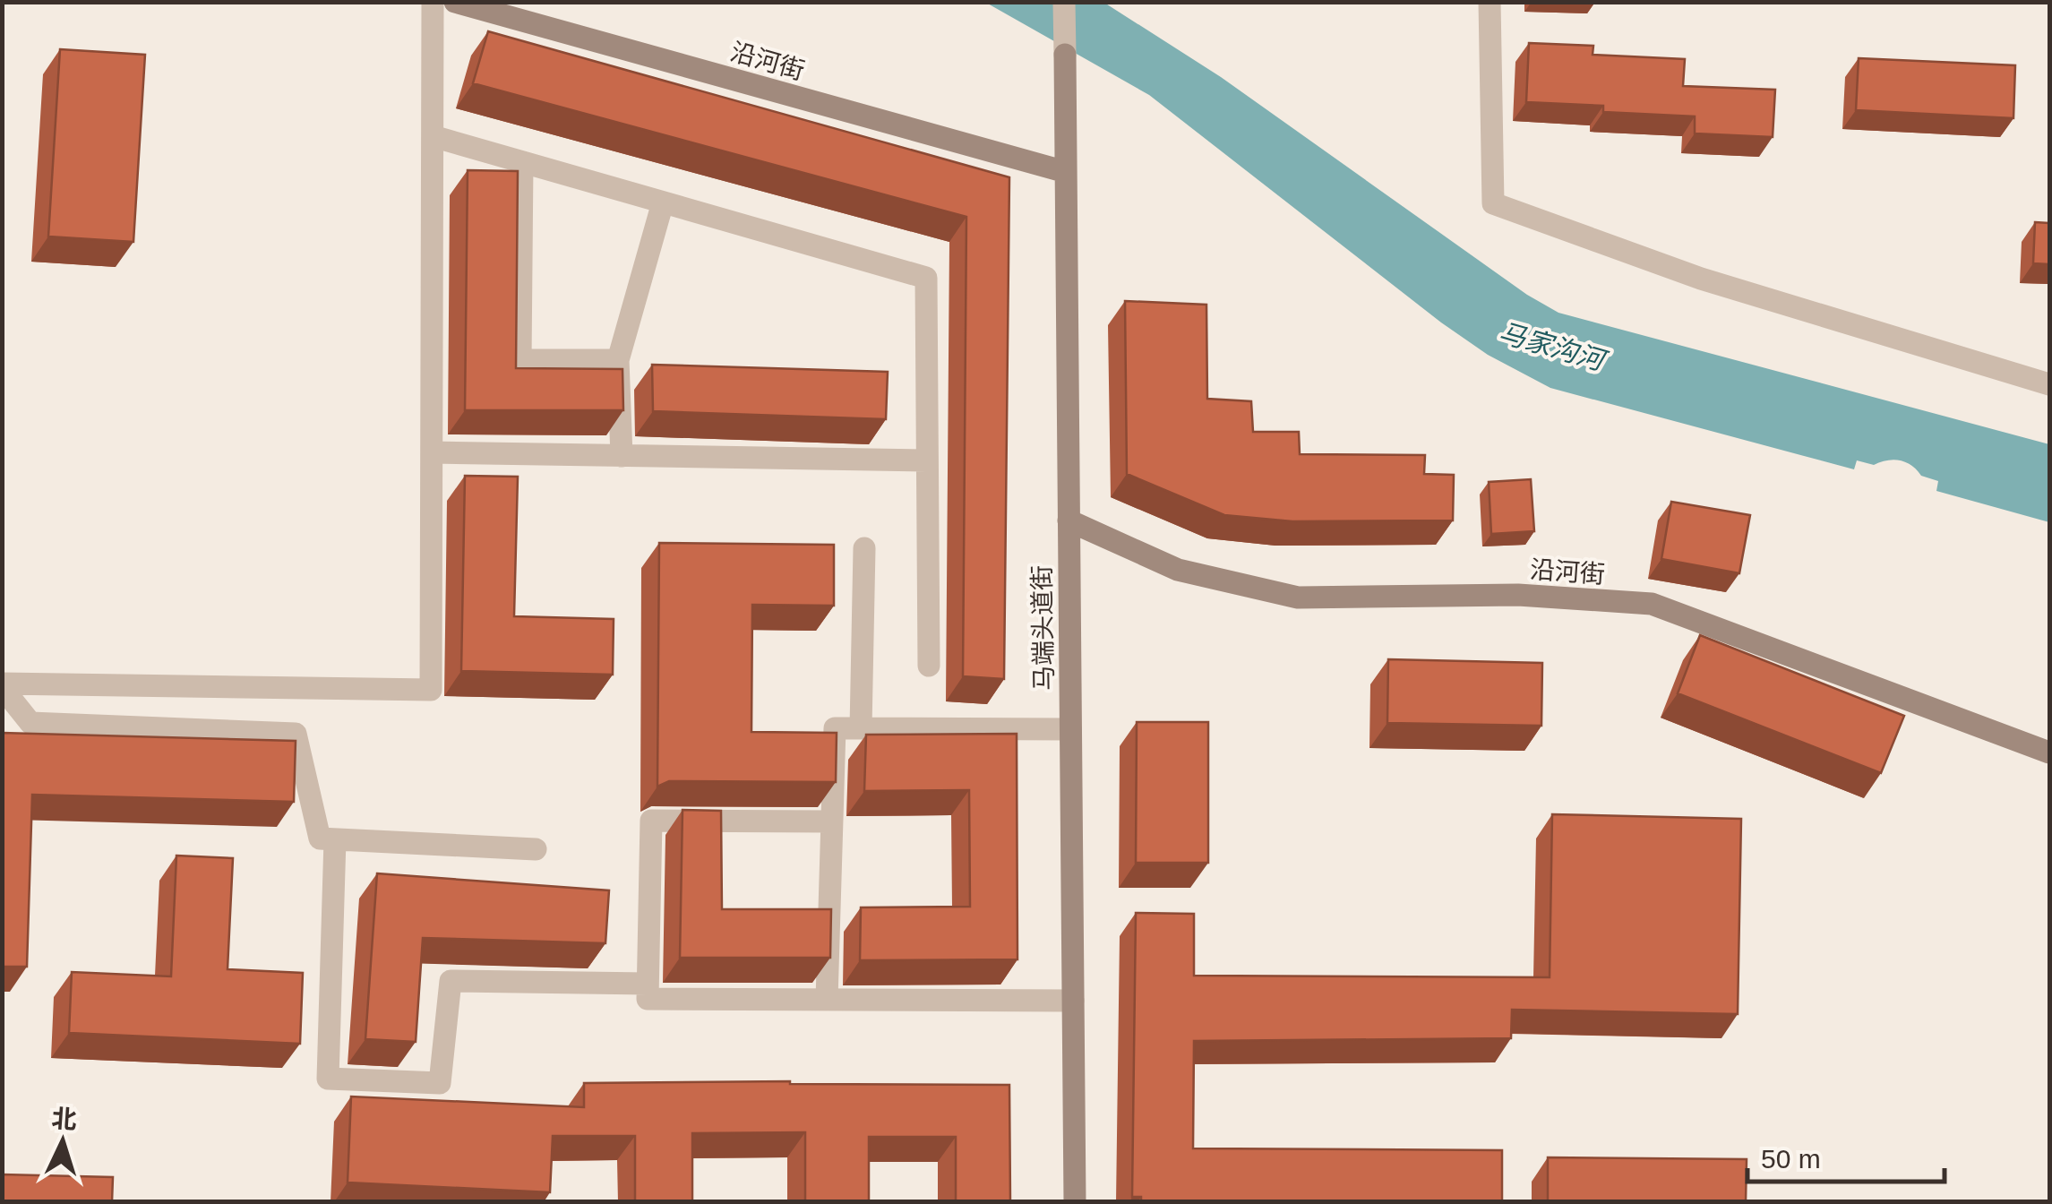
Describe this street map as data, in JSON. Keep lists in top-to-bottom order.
{
  "streets": {
    "street": ["沿河街", "马端头道街"]
  },
  "crossings": [
    ["沿河街", "马端头道街"]
  ],
  "water": ["马家沟河"],
  "scale_bar": "50 m",
  "north": "top"
}
